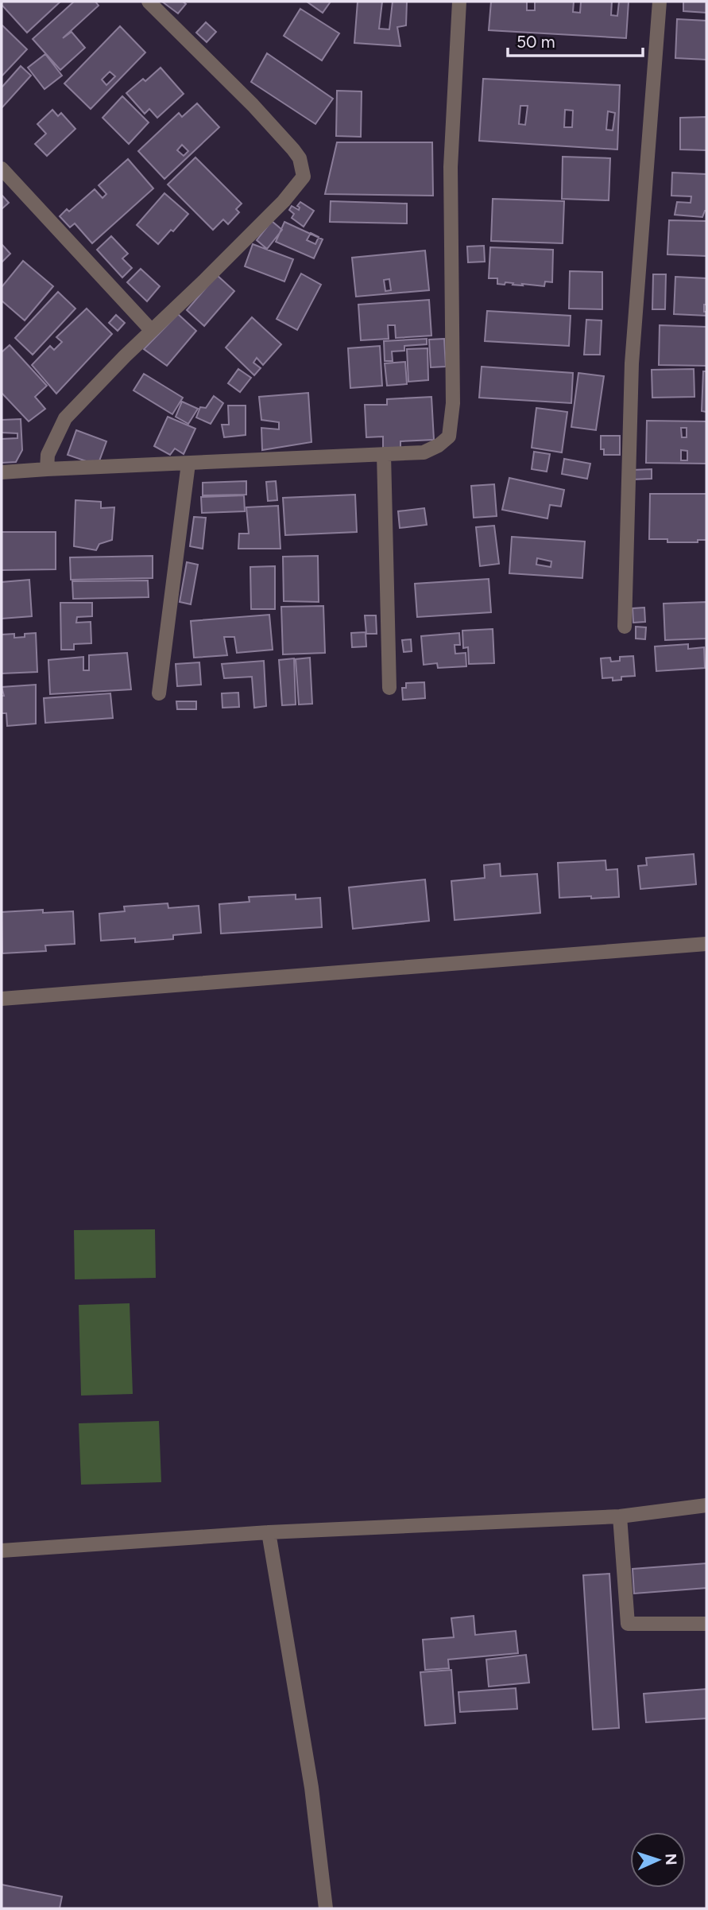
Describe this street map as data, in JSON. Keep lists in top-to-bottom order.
{
  "scale_bar": "50 m",
  "north": "right"
}
